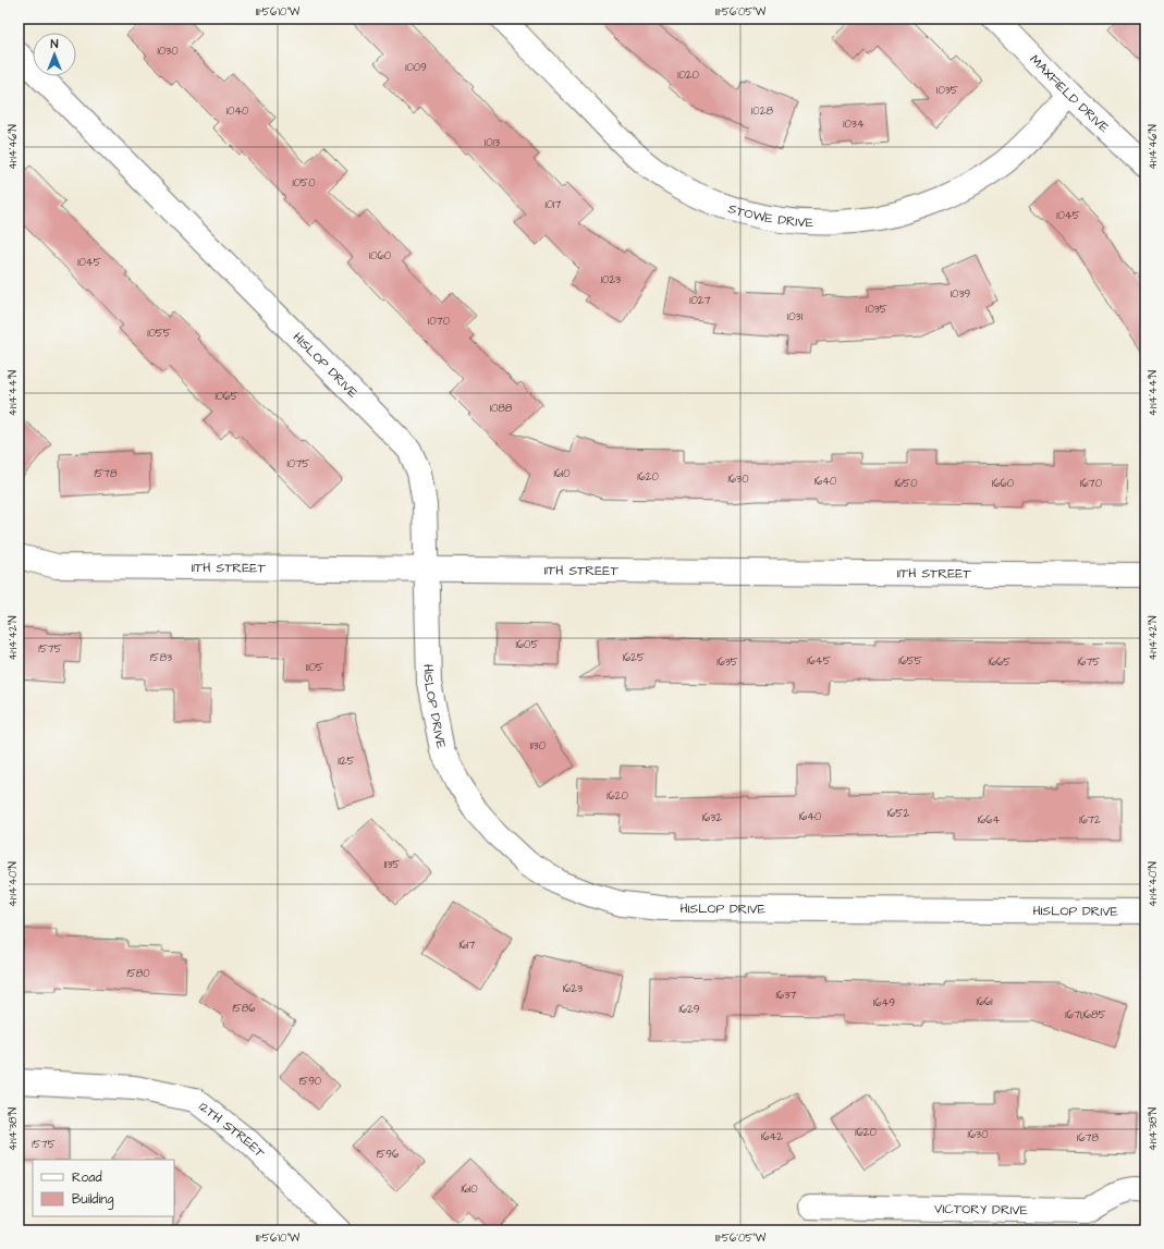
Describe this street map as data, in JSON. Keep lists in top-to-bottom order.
{
  "streets": {
    "street": [
      "MAXFIELD DRIVE",
      "STOWE DRIVE",
      "HISLOP DRIVE",
      "11TH STREET",
      "12TH STREET",
      "VICTORY DRIVE"
    ]
  },
  "crossings": [
    ["MAXFIELD DRIVE", "STOWE DRIVE"],
    ["HISLOP DRIVE", "11TH STREET"]
  ],
  "house_numbers": [
    "1030",
    "1009",
    "1020",
    "1035",
    "1040",
    "1028",
    "1034",
    "1013",
    "1050",
    "1017",
    "1045",
    "1060",
    "1045",
    "1023",
    "1039",
    "1027",
    "1035",
    "1031",
    "1070",
    "1055",
    "1065",
    "1088",
    "1075",
    "1578",
    "1610",
    "1620",
    "1630",
    "1640",
    "1650",
    "1660",
    "1670",
    "1605",
    "1575",
    "1583",
    "1625",
    "1645",
    "1655",
    "1635",
    "1665",
    "1675",
    "1105",
    "1130",
    "1125",
    "1620",
    "1652",
    "1640",
    "1632",
    "1664",
    "1672",
    "1135",
    "1617",
    "1580",
    "1623",
    "1637",
    "1661",
    "1649",
    "1586",
    "1629",
    "1671;1685",
    "1590",
    "1620",
    "1630",
    "1642",
    "1678",
    "1575",
    "1596",
    "1610"
  ],
  "legend": ["Road", "Building"],
  "north": "top",
  "coordinates": [
    "111°56'10\"W",
    "111°56'05\"W",
    "41°14'46\"N",
    "41°14'44\"N",
    "41°14'42\"N",
    "41°14'40\"N",
    "41°14'38\"N"
  ]
}
